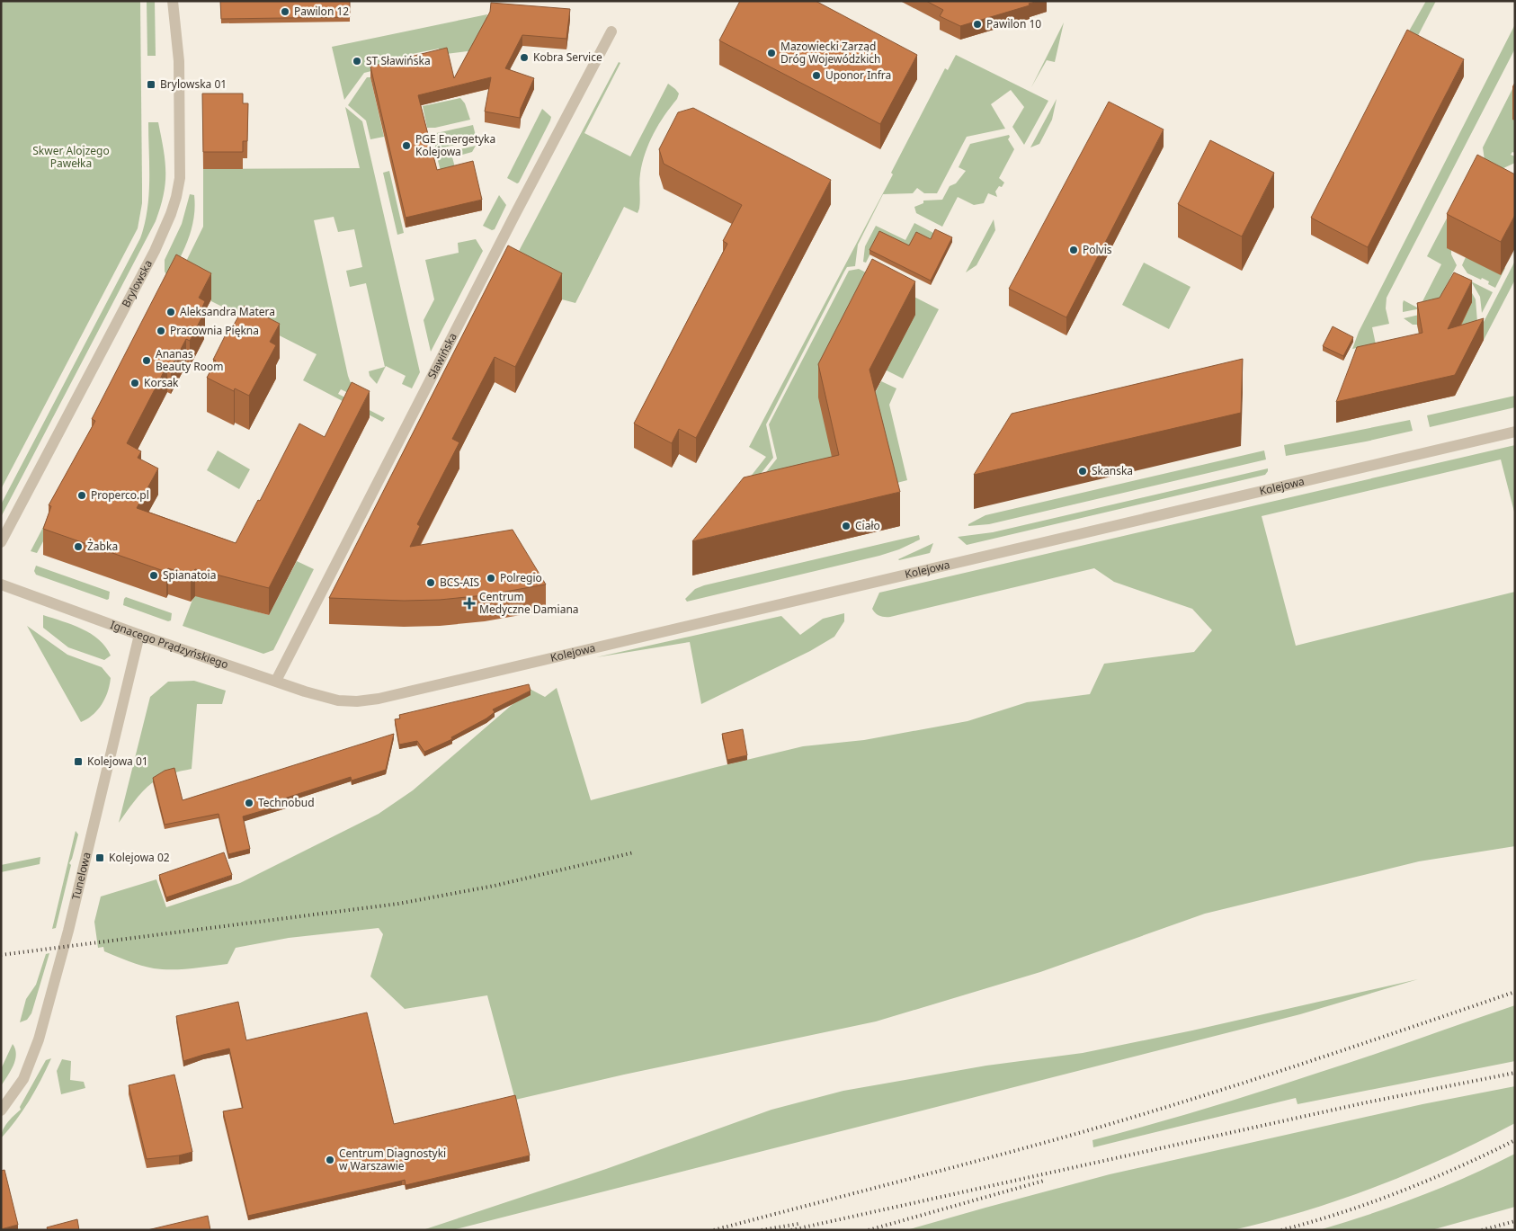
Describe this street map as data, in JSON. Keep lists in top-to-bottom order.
{
  "streets": {
    "street": [
      "Brylowska",
      "Sławińska",
      "Kolejowa",
      "Ignacego Prądzyńskiego",
      "Tunelowa"
    ]
  },
  "crossings": [
    ["Sławińska", "Ignacego Prądzyńskiego"],
    ["Kolejowa", "Ignacego Prądzyńskiego"],
    ["Ignacego Prądzyńskiego", "Tunelowa"]
  ],
  "parks": ["Skwer Alojzego Pawełka"],
  "places": {
    "other": [
      "Pawilon 12",
      "Pawilon 10",
      "Mazowiecki Zarząd Dróg Wojewódzkich",
      "Kobra Service",
      "ST Sławińska",
      "Uponor Infra",
      "PGE Energetyka Kolejowa",
      "Polvis",
      "Aleksandra Matera",
      "Pracownia Piękna",
      "Ananas Beauty Room",
      "Korsak",
      "Skanska",
      "Properco.pl",
      "Ciało",
      "Żabka",
      "Spianatoia",
      "Polregio",
      "BCS-AIS",
      "Technobud",
      "Centrum Diagnostyki w Warszawie"
    ],
    "transit": ["Brylowska 01", "Kolejowa 01", "Kolejowa 02"],
    "health": ["Centrum Medyczne Damiana"]
  }
}
